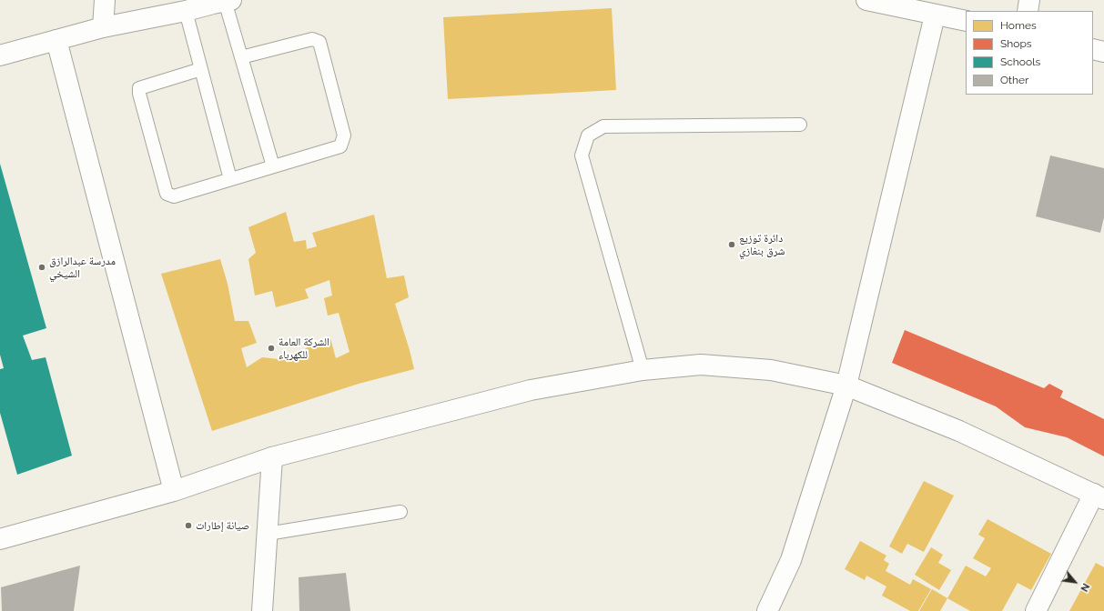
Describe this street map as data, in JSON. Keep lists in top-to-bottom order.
{
  "places": [
    "دائرة توزيع شرق بنغازي",
    "مدرسة عبدالرازق الشيخي",
    "الشركة العامة للكهرباء",
    "صيانة إطارات"
  ],
  "legend": [
    "Homes",
    "Shops",
    "Schools",
    "Other"
  ],
  "north": "bottom right"
}
